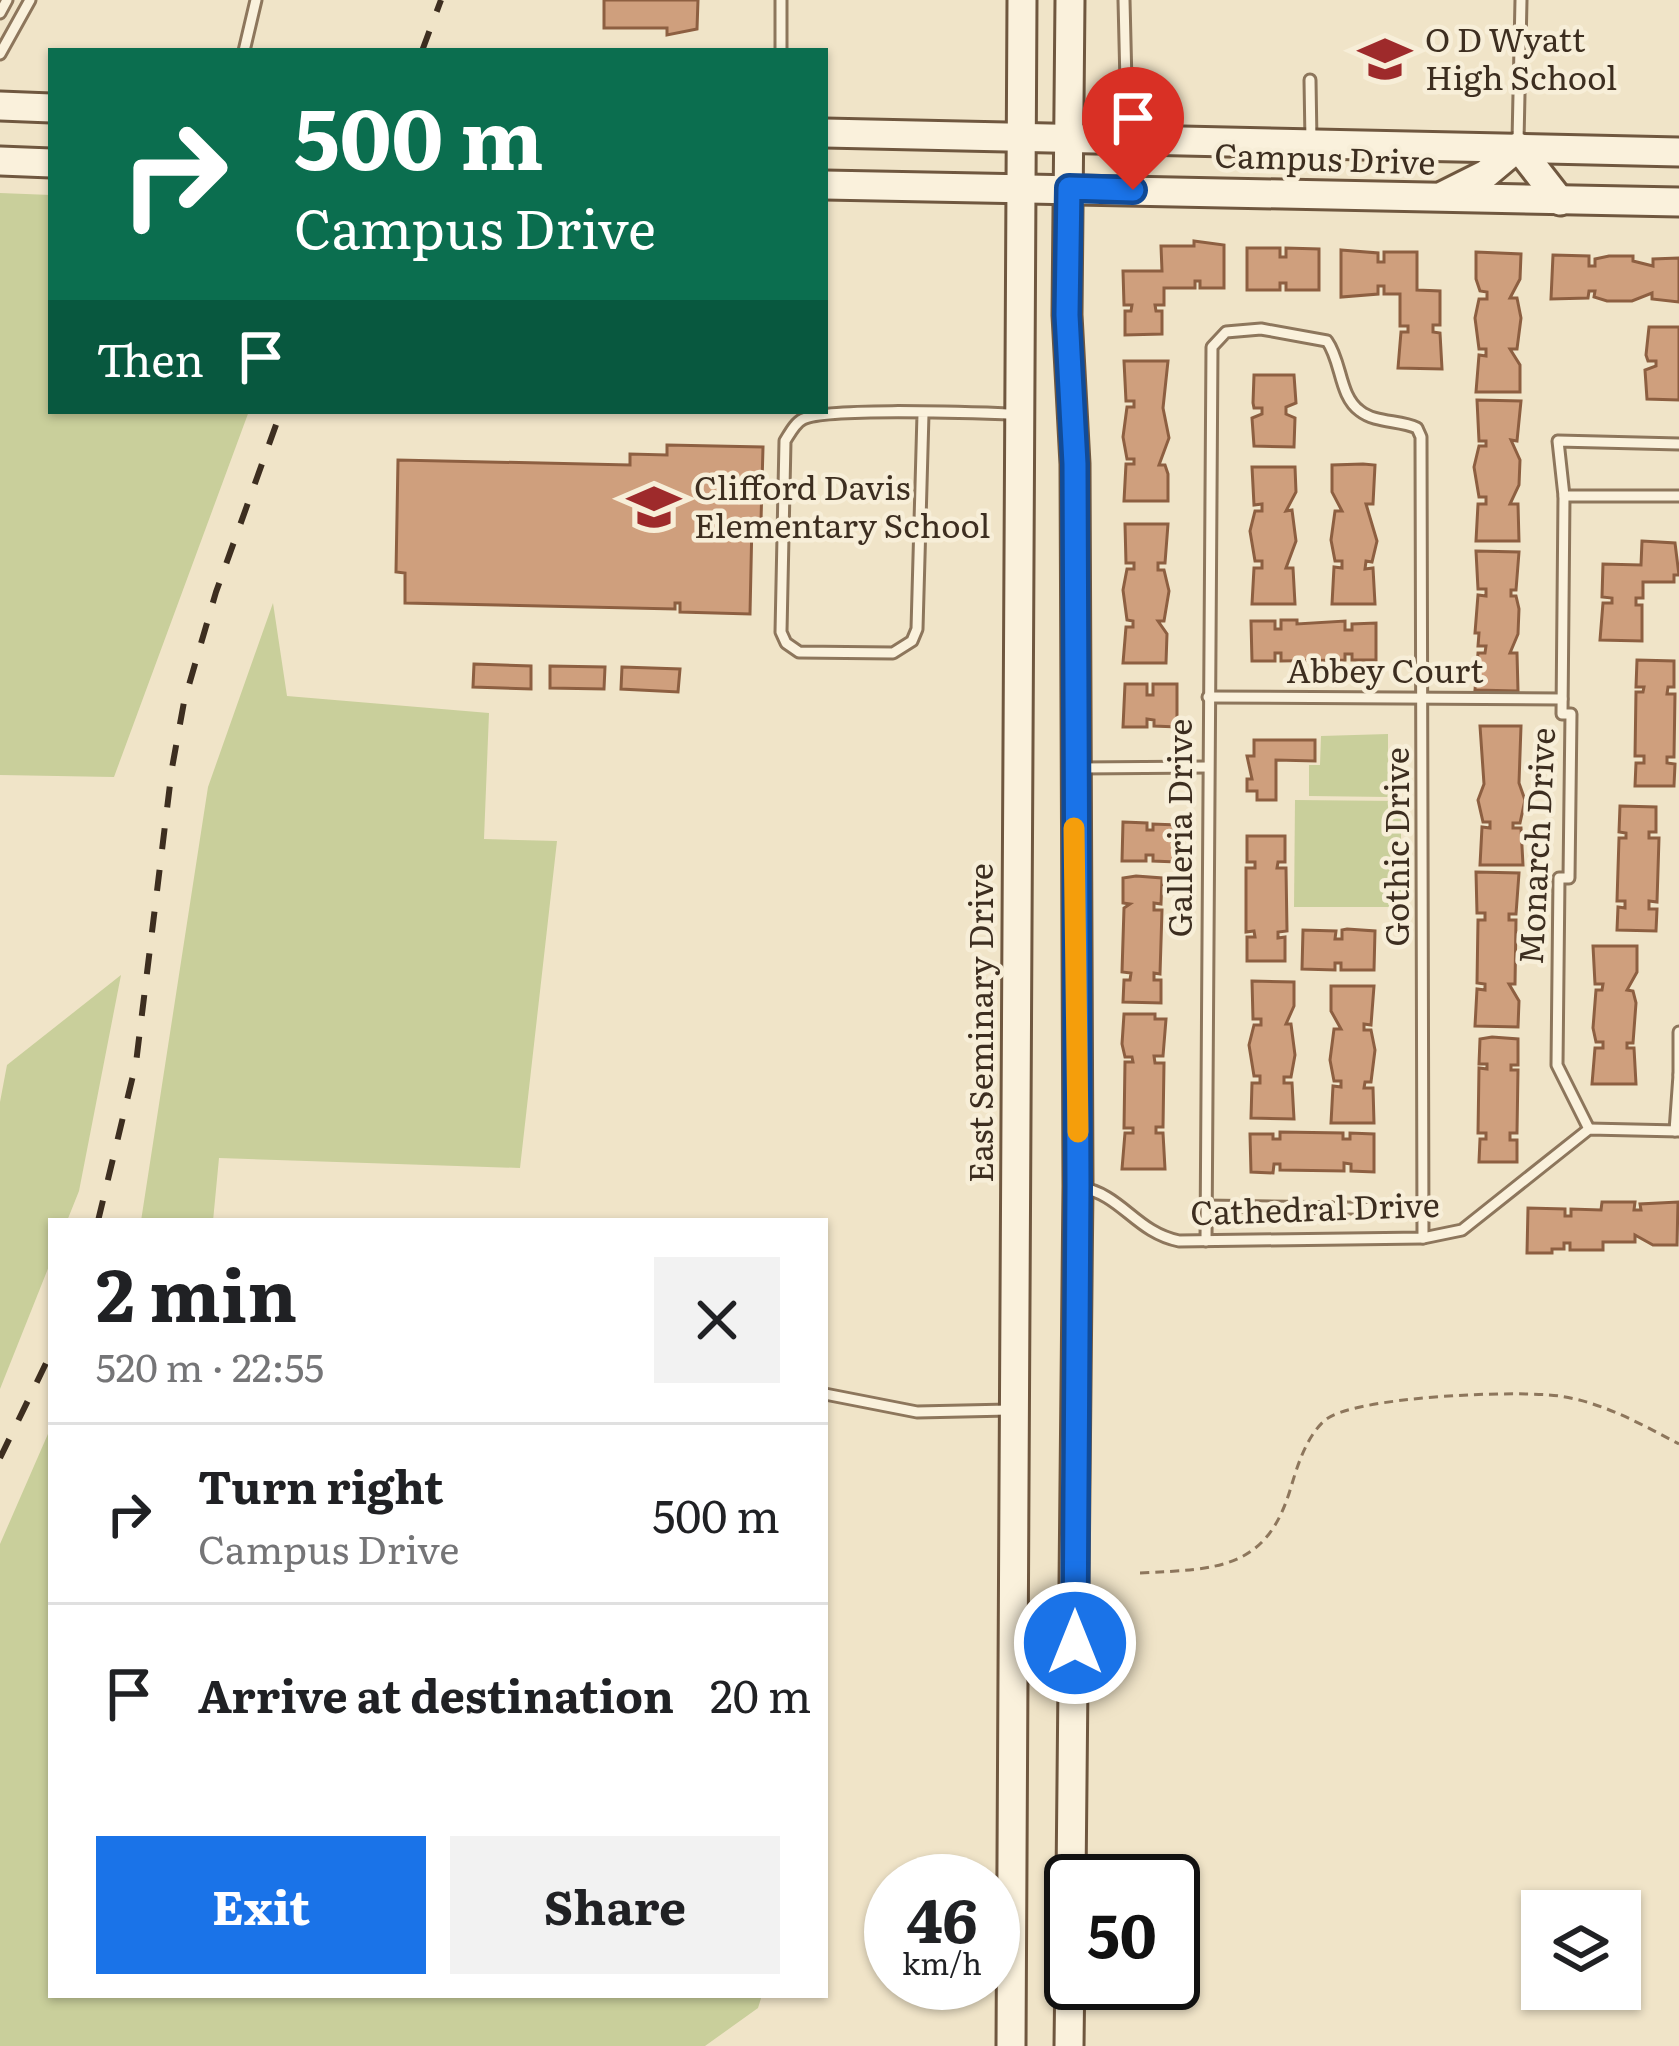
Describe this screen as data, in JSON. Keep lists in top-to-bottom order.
{
  "streets": {
    "main road": ["Campus Drive", "East Seminary Drive"],
    "lane": [
      "Abbey Court",
      "Galleria Drive",
      "Monarch Drive",
      "Gothic Drive",
      "Cathedral Drive"
    ]
  },
  "crossings": [
    ["Campus Drive", "East Seminary Drive"],
    ["Abbey Court", "Galleria Drive"],
    ["Abbey Court", "Monarch Drive"],
    ["Abbey Court", "Gothic Drive"],
    ["Galleria Drive", "Gothic Drive"],
    ["Galleria Drive", "Cathedral Drive"],
    ["Monarch Drive", "Cathedral Drive"],
    ["Gothic Drive", "Cathedral Drive"],
    ["East Seminary Drive", "Cathedral Drive"]
  ],
  "places": {
    "school or university": ["O D Wyatt High School", "Clifford Davis Elementary School"]
  },
  "page": {
    "turn": ["500 m", "Campus Drive"],
    "then": "Then",
    "heading": ["2 min", "520 m · 22:55"],
    "list": [
      {
        "name": "Turn right",
        "note": "Campus Drive",
        "value": "500 m"
      },
      {
        "name": "Arrive at destination",
        "value": "20 m"
      }
    ],
    "buttons": ["Exit", "Share"],
    "speed": "46 km/h",
    "limit": "50"
  }
}
